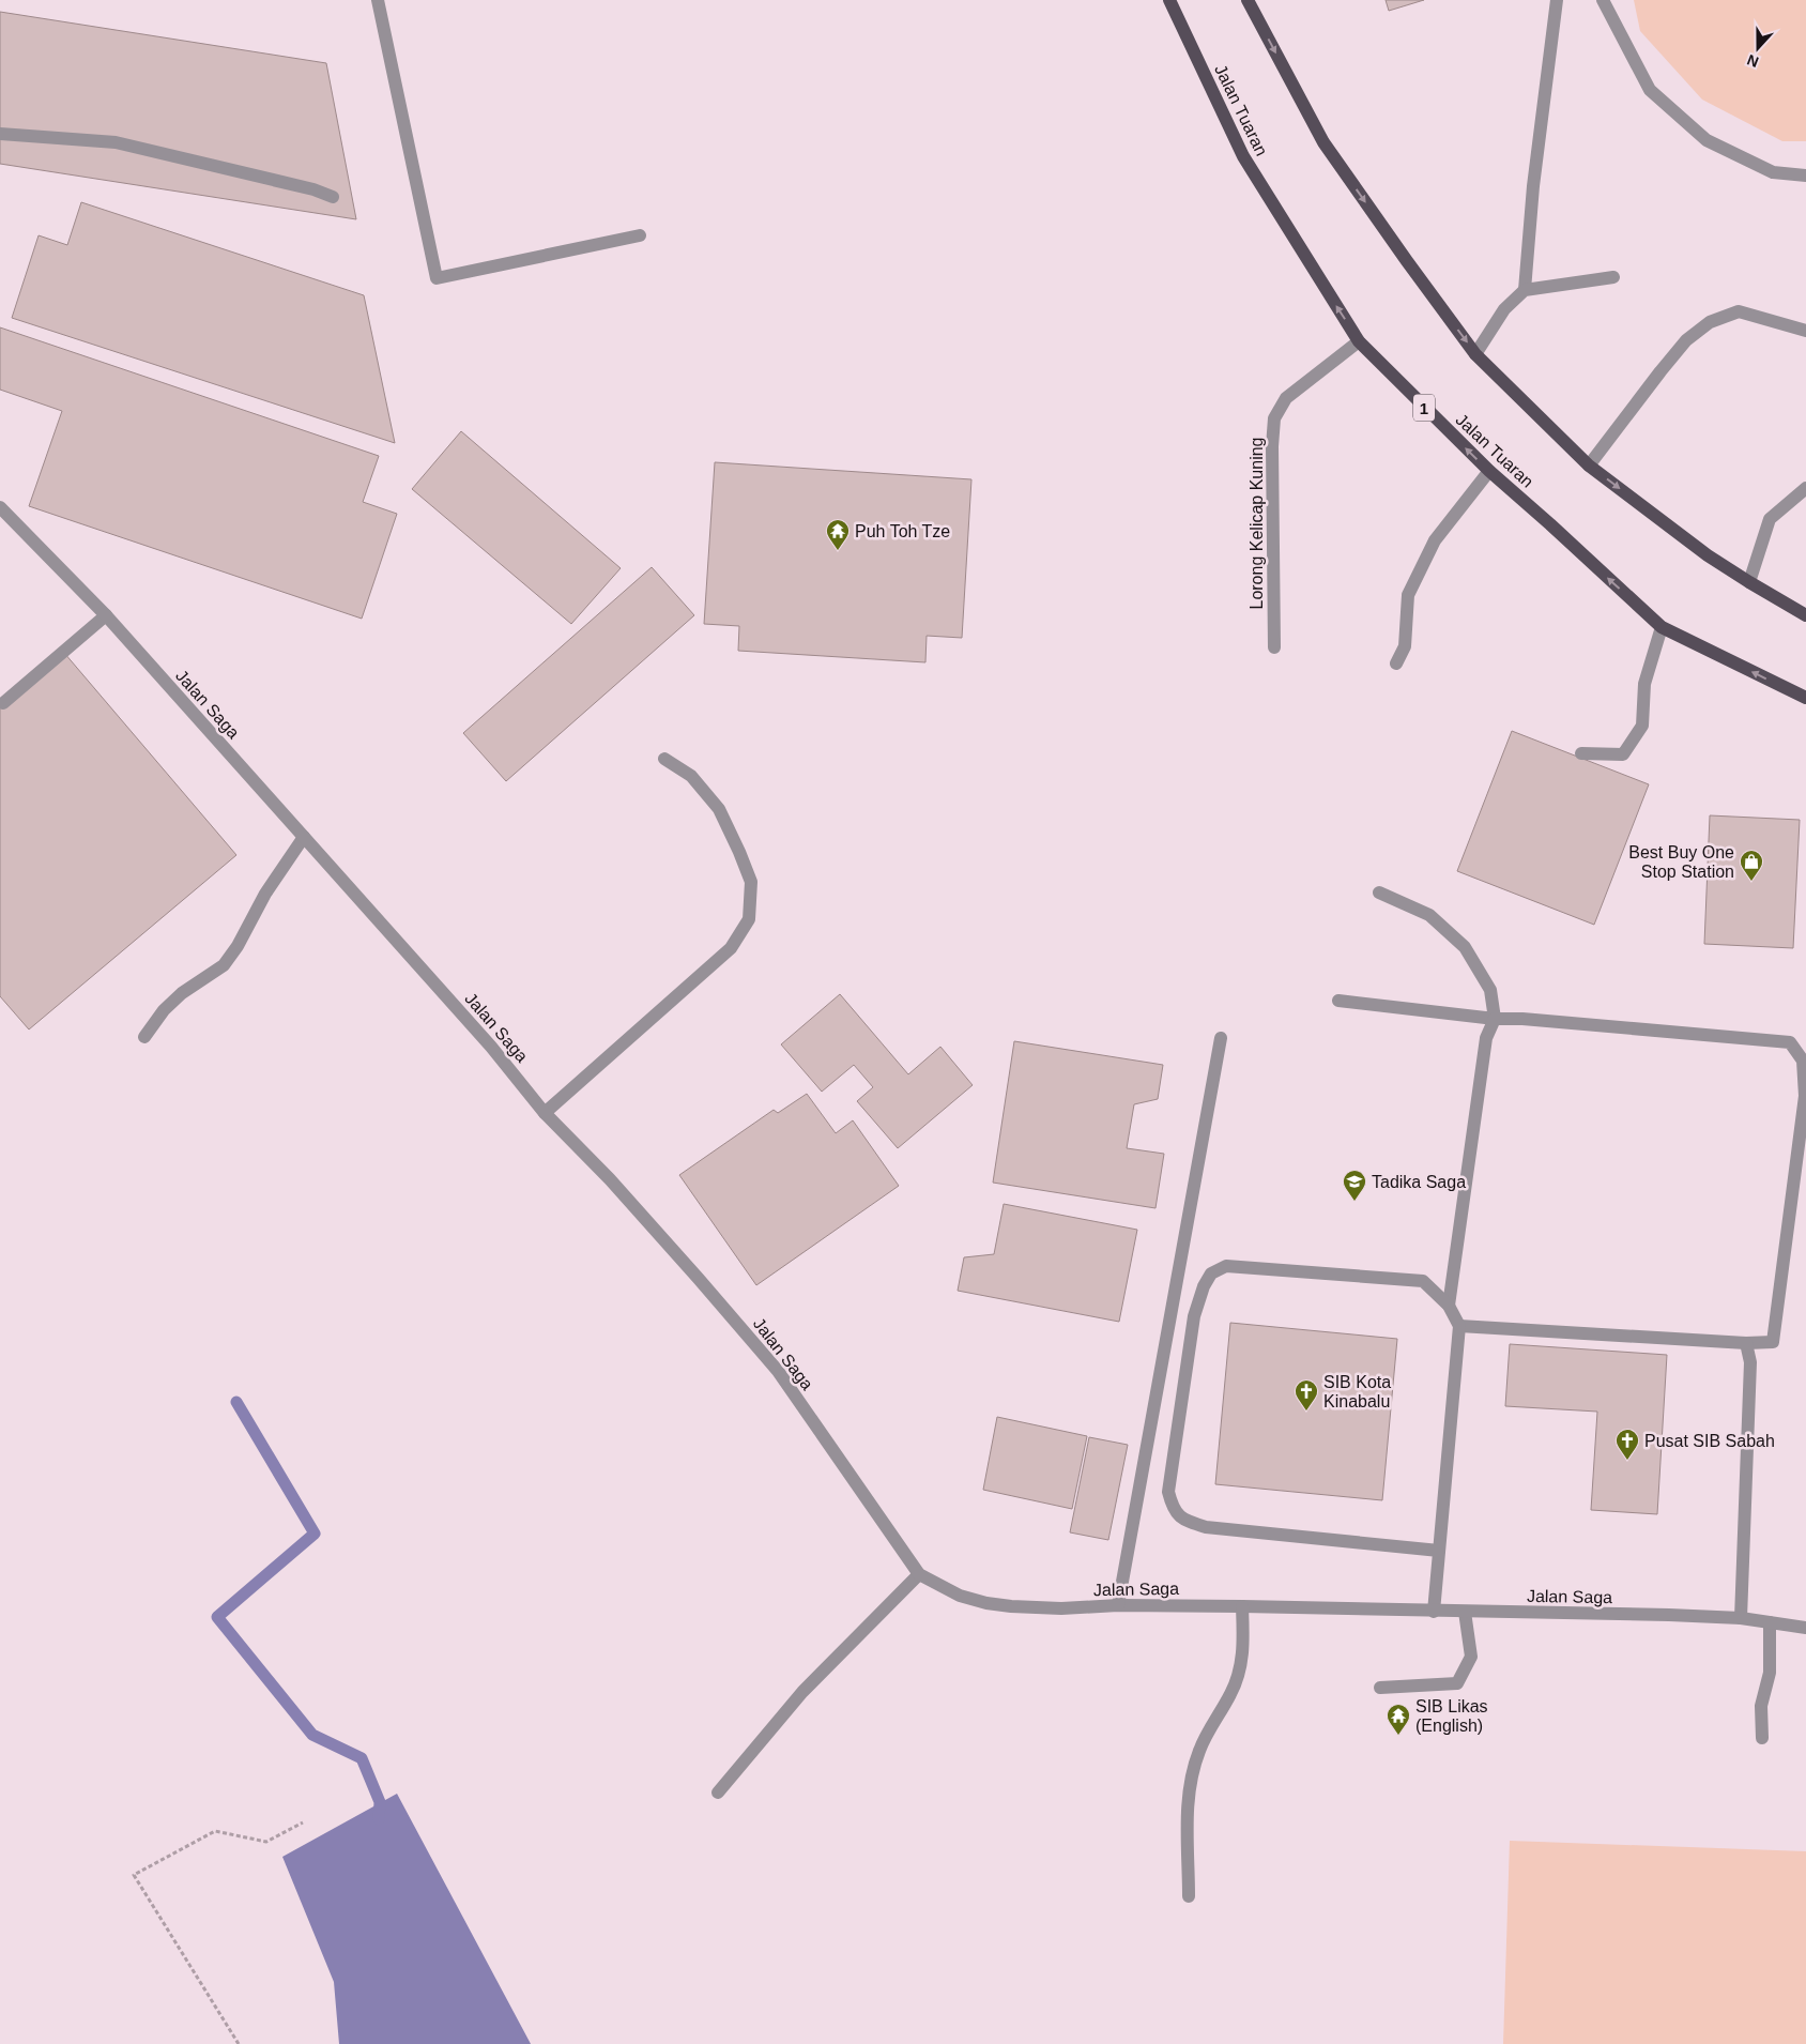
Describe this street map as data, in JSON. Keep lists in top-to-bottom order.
{
  "streets": {
    "main road": ["Jalan Tuaran", "1"],
    "street": ["Lorong Kelicap Kuning", "Jalan Saga"]
  },
  "crossings": [
    ["Jalan Tuaran", "Lorong Kelicap Kuning"]
  ],
  "places": {
    "temple": ["Puh Toh Tze", "SIB Likas (English)"],
    "shop": ["Best Buy One Stop Station"],
    "school or university": ["Tadika Saga"],
    "church": ["SIB Kota Kinabalu", "Pusat SIB Sabah"]
  },
  "north": "bottom"
}
